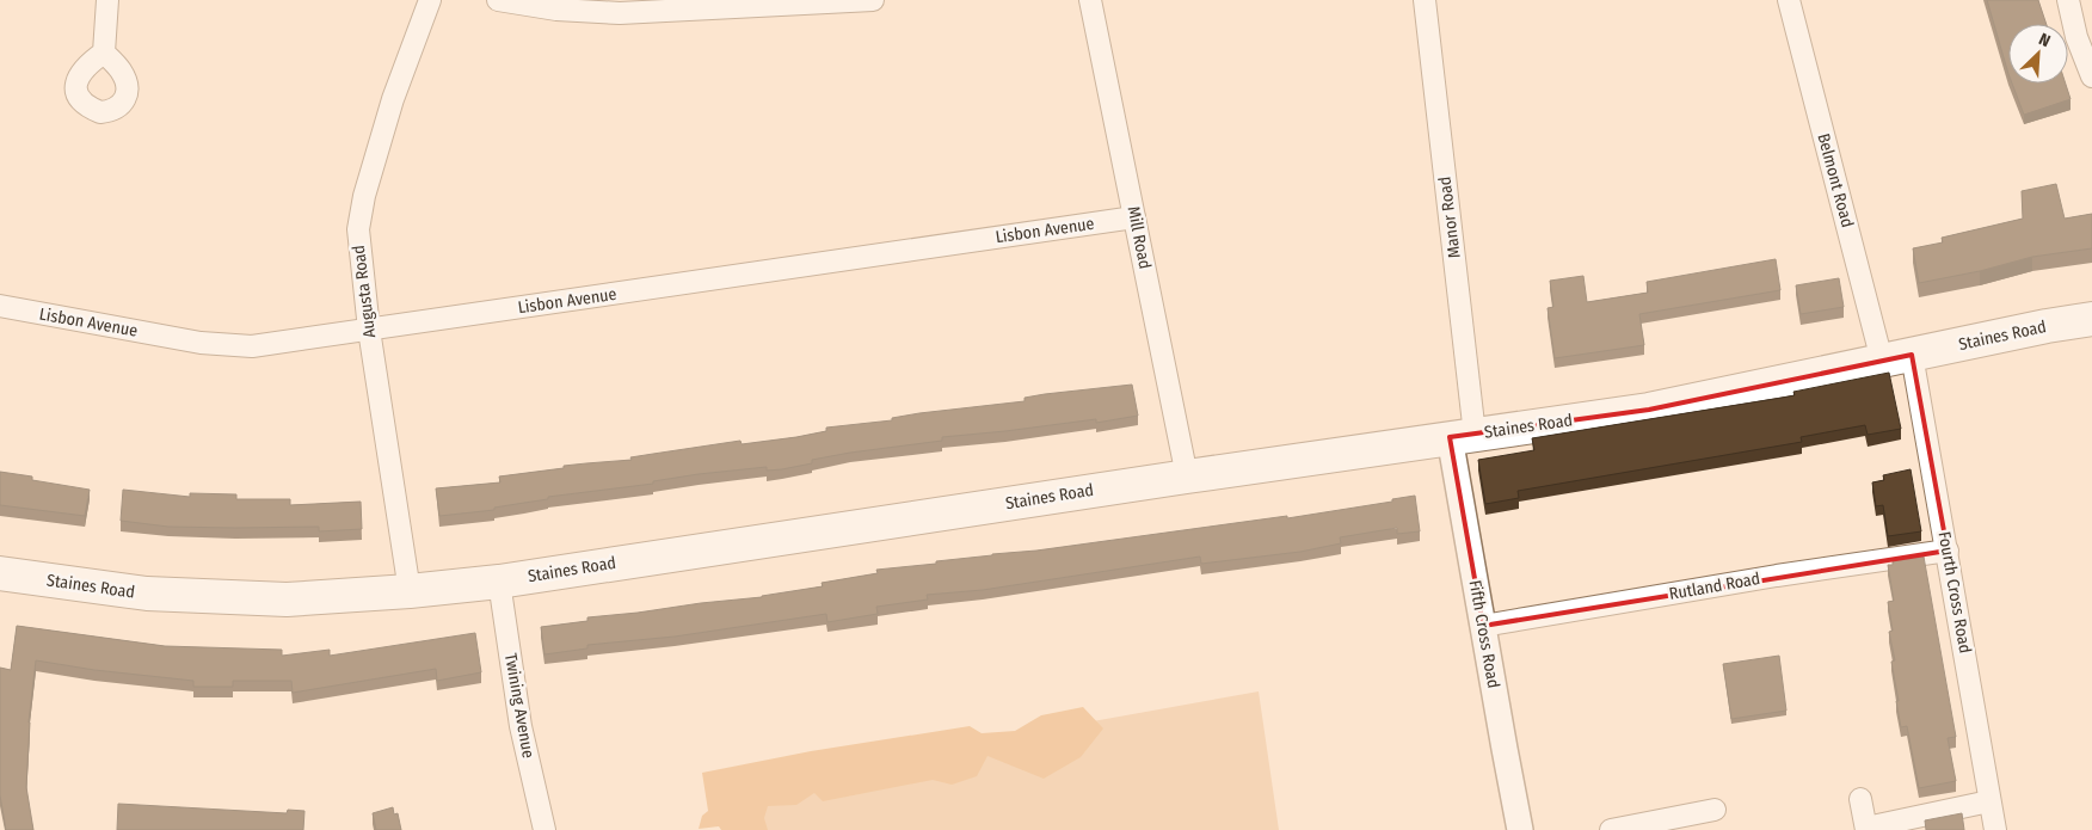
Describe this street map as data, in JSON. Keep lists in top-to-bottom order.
{
  "streets": {
    "main road": ["Staines Road"],
    "street": [
      "Belmont Road",
      "Manor Road",
      "Lisbon Avenue",
      "Mill Road",
      "Augusta Road",
      "Rutland Road",
      "Fourth Cross Road",
      "Fifth Cross Road",
      "Twining Avenue"
    ]
  },
  "crossings": [
    ["Belmont Road", "Staines Road"],
    ["Belmont Road", "Fourth Cross Road"],
    ["Manor Road", "Staines Road"],
    ["Manor Road", "Fifth Cross Road"],
    ["Lisbon Avenue", "Mill Road"],
    ["Lisbon Avenue", "Augusta Road"],
    ["Mill Road", "Staines Road"],
    ["Augusta Road", "Staines Road"],
    ["Staines Road", "Fourth Cross Road"],
    ["Staines Road", "Fifth Cross Road"],
    ["Staines Road", "Twining Avenue"],
    ["Rutland Road", "Fourth Cross Road"],
    ["Rutland Road", "Fifth Cross Road"]
  ],
  "north": "top right"
}
